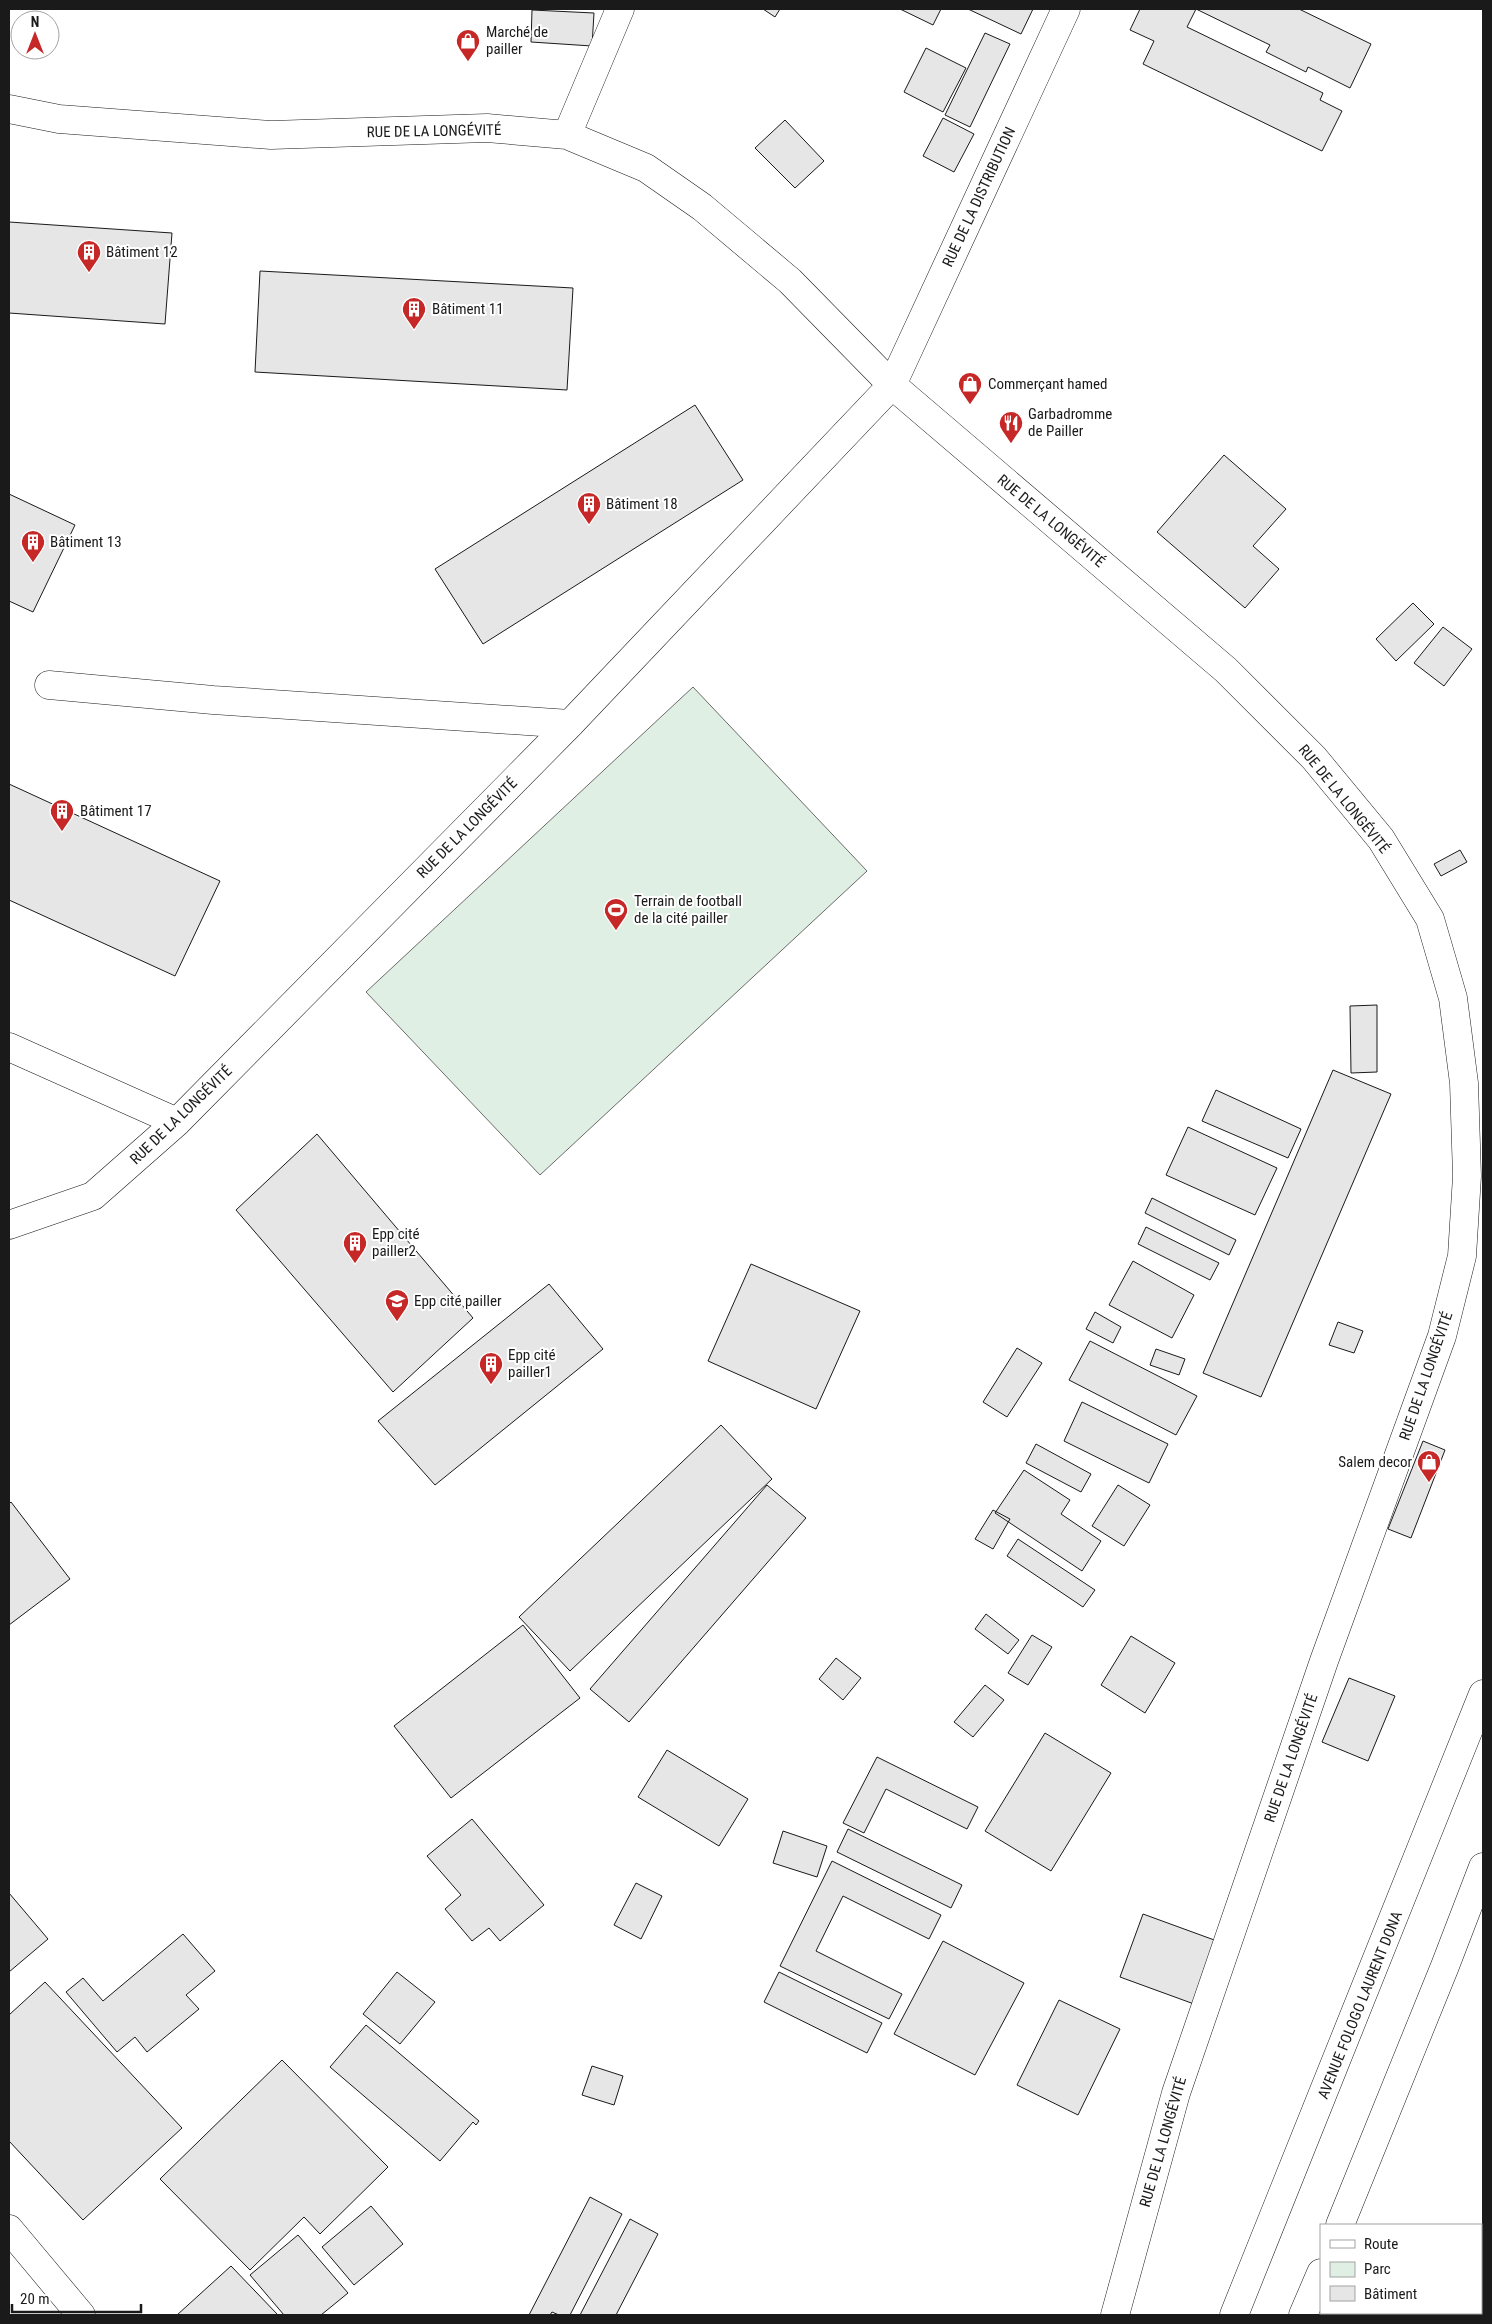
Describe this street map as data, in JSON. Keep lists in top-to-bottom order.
{
  "streets": {
    "street": ["RUE DE LA LONGÉVITÉ", "RUE DE LA DISTRIBUTION", "AVENUE FOLOGO LAURENT DONA"]
  },
  "crossings": [
    ["RUE DE LA LONGÉVITÉ", "RUE DE LA DISTRIBUTION"]
  ],
  "places": {
    "shop": ["Marché de pailler", "Commerçant hamed", "Salem decor"],
    "building": [
      "Bâtiment 12",
      "Bâtiment 11",
      "Bâtiment 18",
      "Bâtiment 13",
      "Bâtiment 17",
      "Epp cité pailler2",
      "Epp cité pailler1"
    ],
    "restaurant": ["Garbadromme de Pailler"],
    "sports": ["Terrain de football de la cité pailler"],
    "school or university": ["Epp cité pailler"]
  },
  "legend": ["Route", "Parc", "Bâtiment"],
  "scale_bar": "20 m",
  "north": "top"
}
